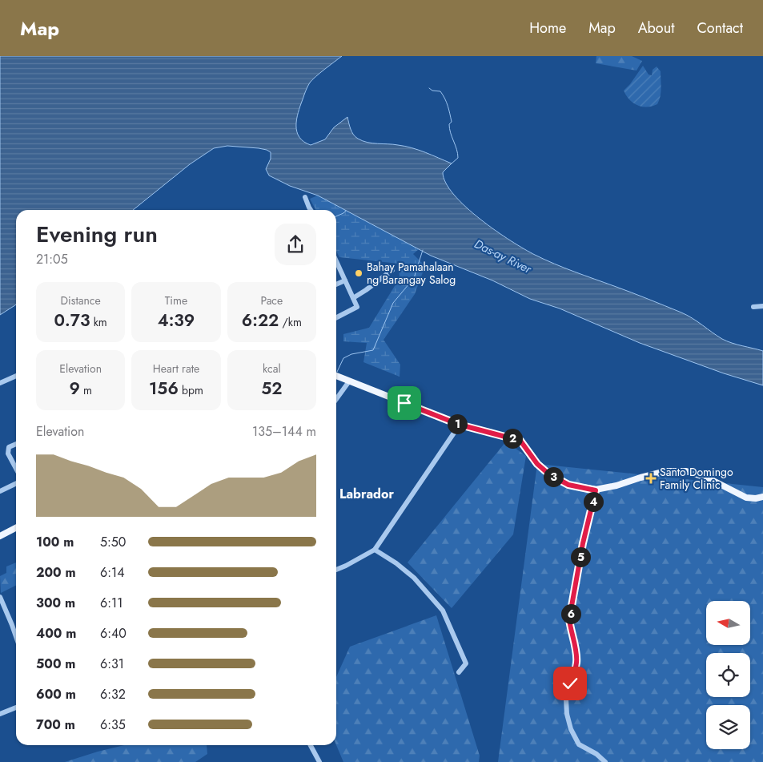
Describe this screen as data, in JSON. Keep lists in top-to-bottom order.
{
  "districts": ["Labrador"],
  "water": ["Das-ay River"],
  "places": {
    "other": ["Bahay Pamahalaan ng Barangay Salog"],
    "health": ["Santo Domingo Family Clinic"]
  },
  "north": "left",
  "page": {
    "header": "Map",
    "nav": [
      "Home",
      "Map",
      "About",
      "Contact"
    ],
    "heading": ["Evening run", "21:05"],
    "stats": [
      ["Distance", "0.73 km"],
      ["Time", "4:39"],
      ["Pace", "6:22 /km"],
      ["Elevation", "9 m"],
      ["Heart rate", "156 bpm"],
      ["kcal", "52"]
    ],
    "pins": [
      "1",
      "2",
      "3",
      "4",
      "5",
      "6"
    ],
    "chart": ["Elevation", "135–144 m"],
    "list": [
      {
        "name": "100 m",
        "note": "5:50"
      },
      {
        "name": "200 m",
        "note": "6:14"
      },
      {
        "name": "300 m",
        "note": "6:11"
      },
      {
        "name": "400 m",
        "note": "6:40"
      },
      {
        "name": "500 m",
        "note": "6:31"
      },
      {
        "name": "600 m",
        "note": "6:32"
      },
      {
        "name": "700 m",
        "note": "6:35"
      }
    ]
  }
}
